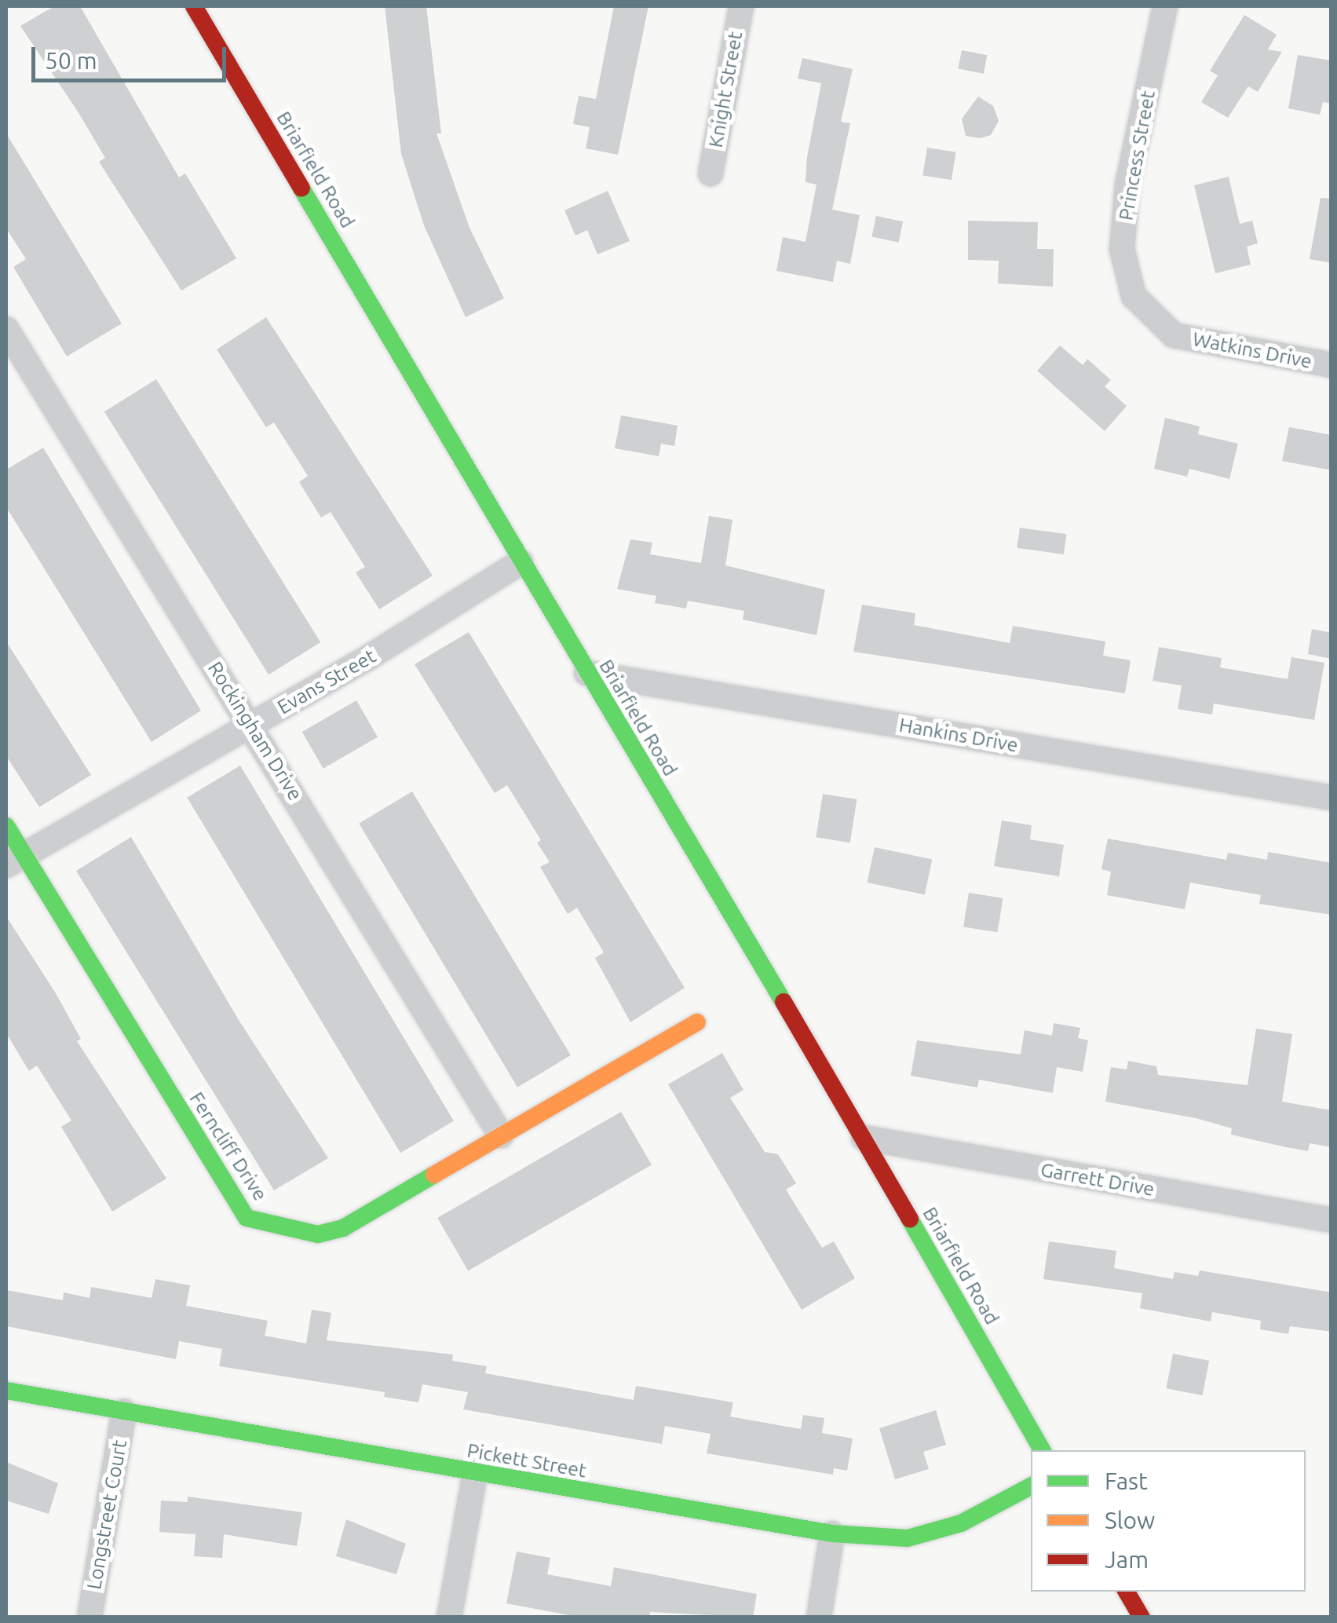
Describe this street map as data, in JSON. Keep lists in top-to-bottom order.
{
  "streets": {
    "street": [
      "Knight Street",
      "Princess Street",
      "Briarfield Road",
      "Watkins Drive",
      "Evans Street",
      "Rockingham Drive",
      "Hankins Drive",
      "Ferncliff Drive",
      "Garrett Drive",
      "Pickett Street",
      "Longstreet Court"
    ]
  },
  "crossings": [
    ["Princess Street", "Watkins Drive"],
    ["Briarfield Road", "Evans Street"],
    ["Briarfield Road", "Hankins Drive"],
    ["Briarfield Road", "Garrett Drive"],
    ["Evans Street", "Rockingham Drive"],
    ["Evans Street", "Ferncliff Drive"],
    ["Rockingham Drive", "Ferncliff Drive"],
    ["Pickett Street", "Longstreet Court"]
  ],
  "legend": ["Fast", "Slow", "Jam"],
  "scale_bar": "50 m"
}
